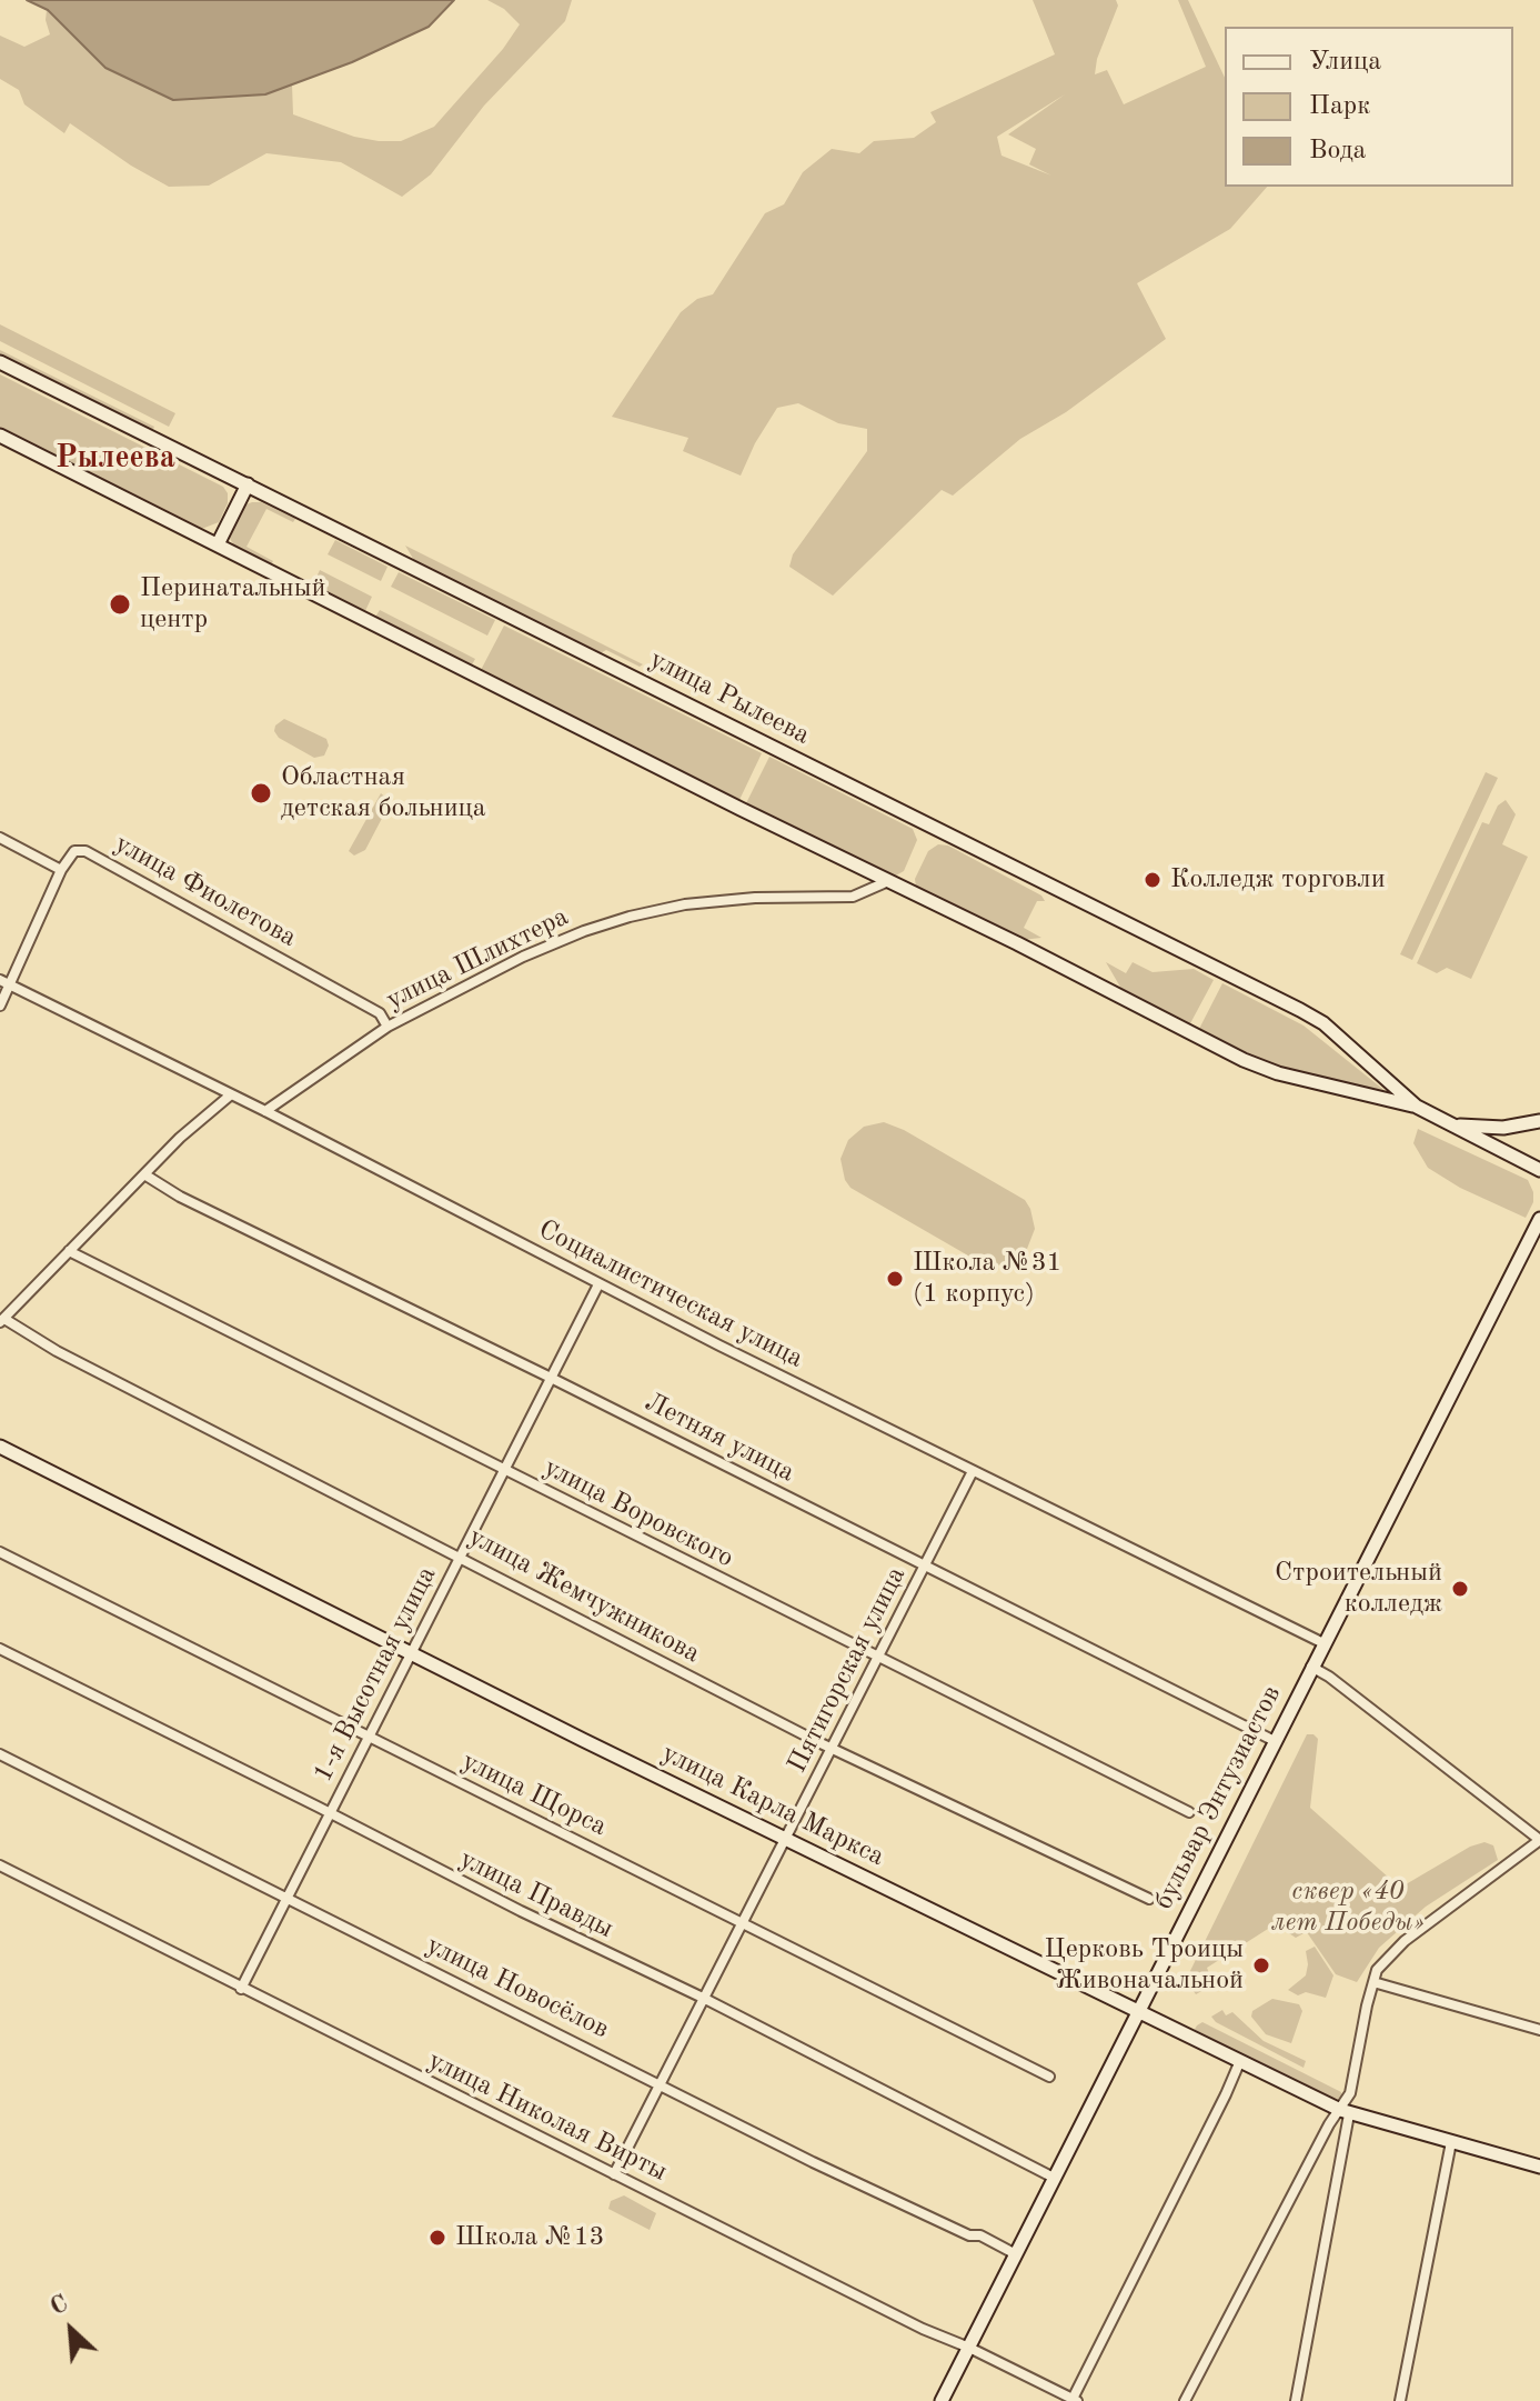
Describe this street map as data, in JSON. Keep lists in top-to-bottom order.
{
  "streets": {
    "main road": ["улица Рылеева", "бульвар Энтузиастов", "улица Карла Маркса"],
    "street": [
      "улица Фиолетова",
      "улица Шлихтера",
      "Социалистическая улица",
      "Летняя улица",
      "улица Воровского",
      "улица Жемчужникова",
      "Пятигорская улица",
      "1-я Высотная улица",
      "улица Щорса",
      "улица Правды",
      "улица Новосёлов",
      "улица Николая Вирты"
    ]
  },
  "crossings": [
    ["улица Рылеева", "улица Шлихтера"],
    ["улица Фиолетова", "улица Шлихтера"],
    ["улица Шлихтера", "Социалистическая улица"],
    ["Социалистическая улица", "Пятигорская улица"],
    ["Социалистическая улица", "1-я Высотная улица"],
    ["Социалистическая улица", "бульвар Энтузиастов"],
    ["Летняя улица", "Пятигорская улица"],
    ["Летняя улица", "1-я Высотная улица"],
    ["Летняя улица", "бульвар Энтузиастов"],
    ["улица Воровского", "Пятигорская улица"],
    ["улица Воровского", "1-я Высотная улица"],
    ["улица Жемчужникова", "Пятигорская улица"],
    ["улица Жемчужникова", "1-я Высотная улица"],
    ["Пятигорская улица", "улица Щорса"],
    ["Пятигорская улица", "улица Карла Маркса"],
    ["Пятигорская улица", "улица Правды"],
    ["Пятигорская улица", "улица Новосёлов"],
    ["Пятигорская улица", "улица Николая Вирты"],
    ["1-я Высотная улица", "улица Щорса"],
    ["1-я Высотная улица", "улица Карла Маркса"],
    ["1-я Высотная улица", "улица Правды"],
    ["1-я Высотная улица", "улица Новосёлов"],
    ["1-я Высотная улица", "улица Николая Вирты"],
    ["бульвар Энтузиастов", "улица Карла Маркса"],
    ["бульвар Энтузиастов", "улица Правды"],
    ["бульвар Энтузиастов", "улица Новосёлов"],
    ["бульвар Энтузиастов", "улица Николая Вирты"]
  ],
  "districts": ["Рылеева"],
  "parks": ["cквер «40 лет Победы»"],
  "places": [
    "Перинатальный центр",
    "Областная детская больница",
    "Колледж торговли",
    "Школа №31 (1 корпус)",
    "Строительный колледж",
    "Церковь Троицы Живоначальной",
    "Школа №13"
  ],
  "legend": ["Улица", "Парк", "Вода"],
  "north": "top left"
}
